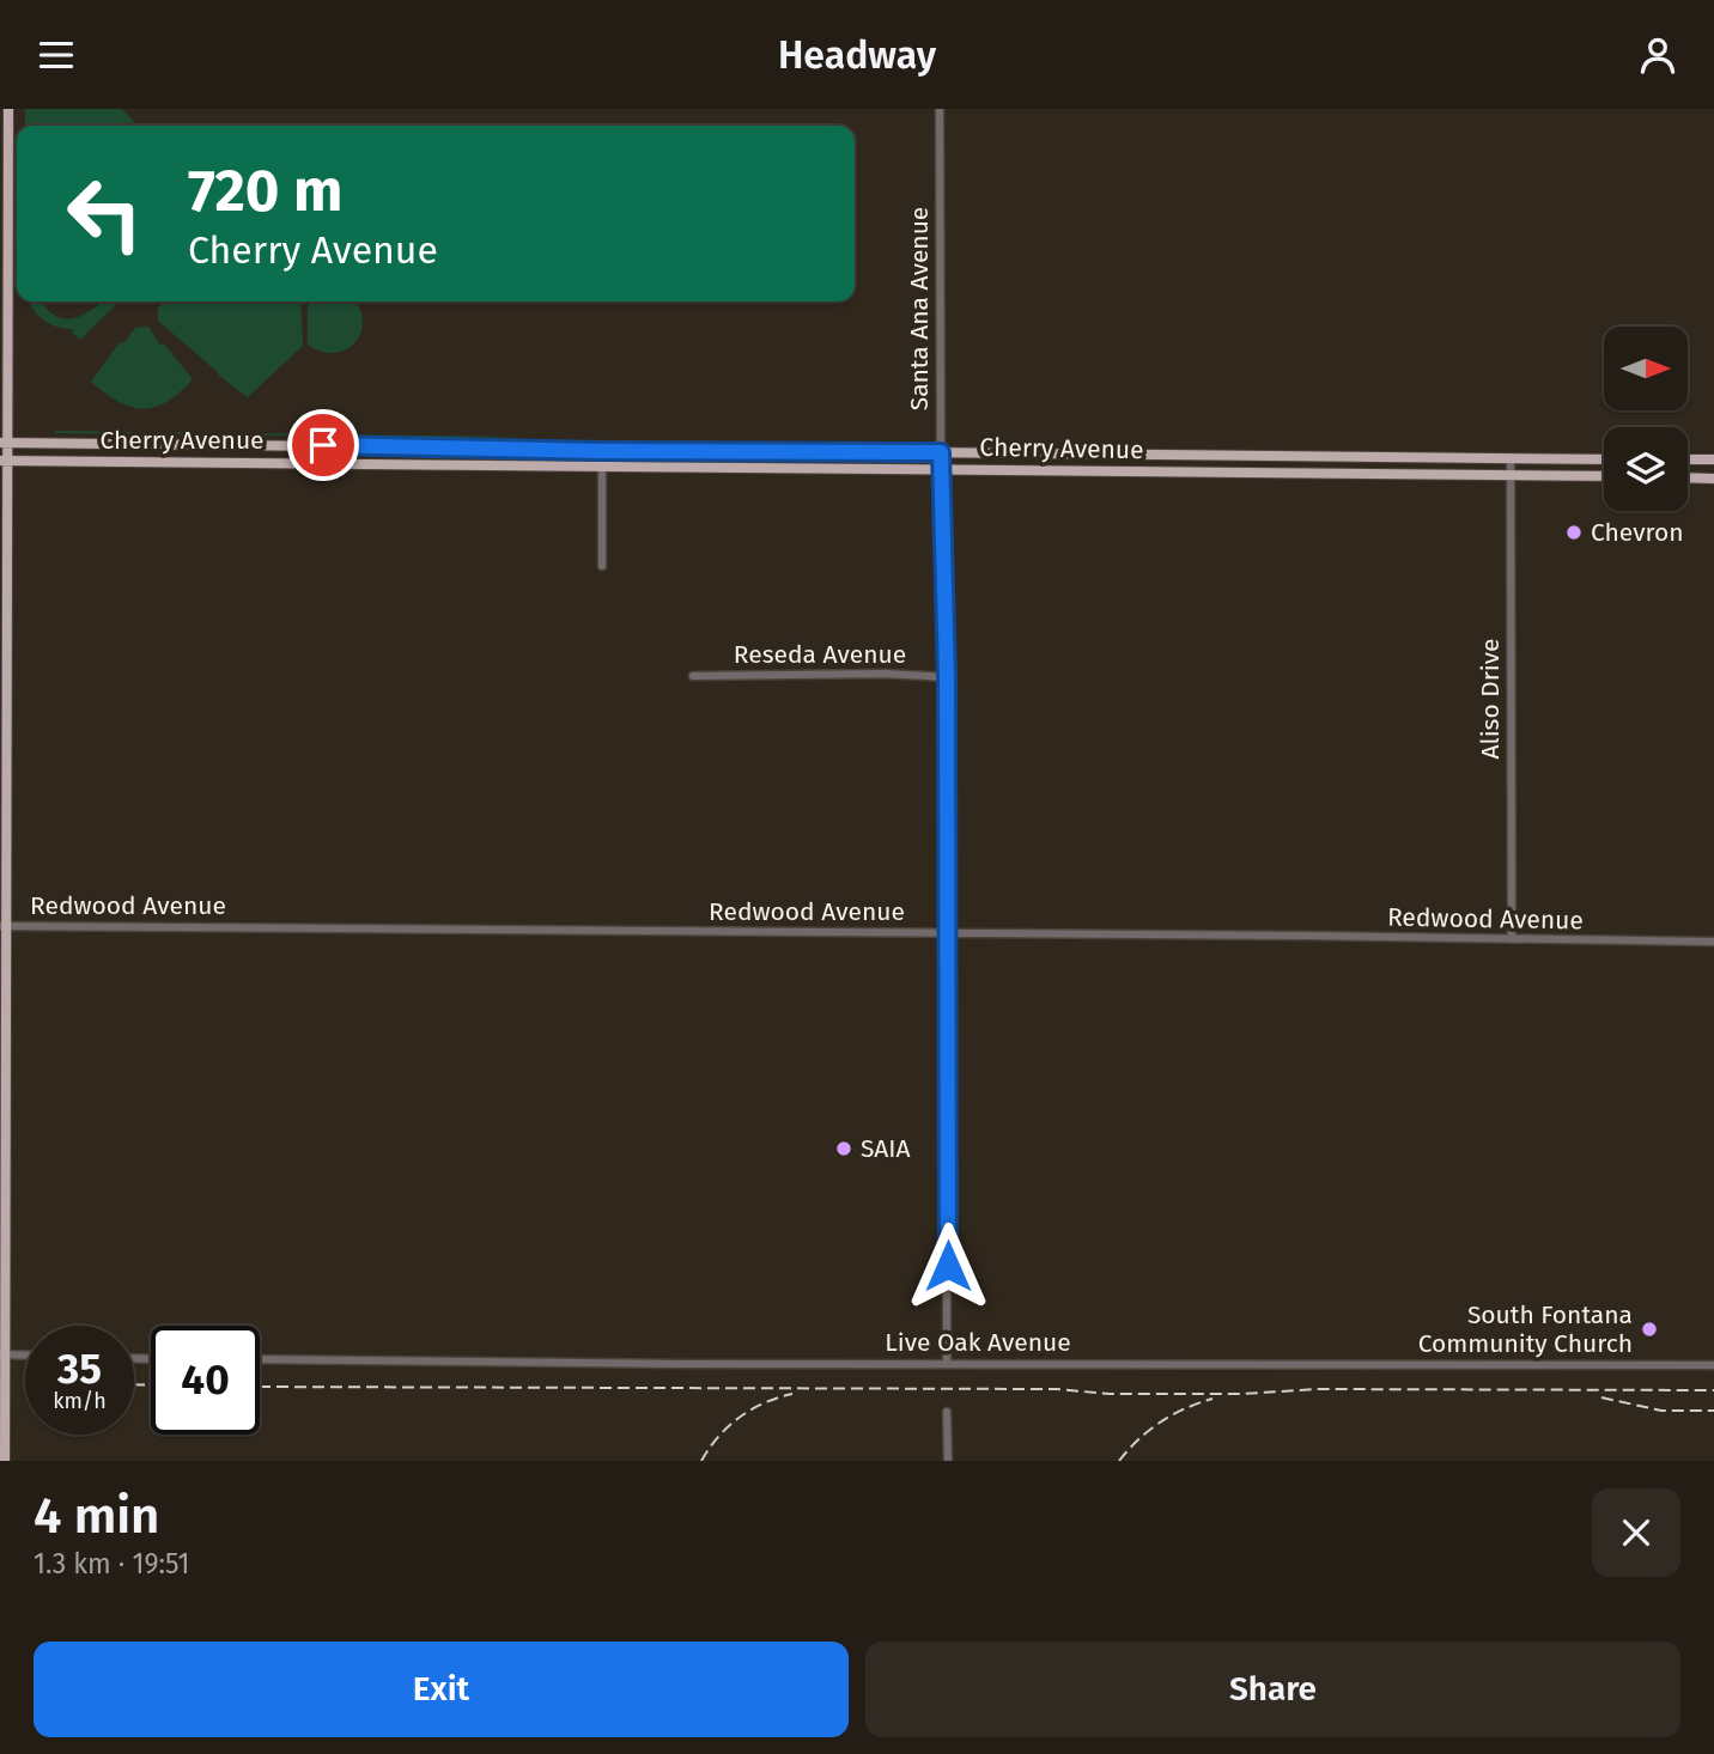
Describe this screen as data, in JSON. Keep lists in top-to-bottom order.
{
  "streets": {
    "main road": ["Cherry Avenue"],
    "street": [
      "Santa Ana Avenue",
      "Reseda Avenue",
      "Aliso Drive",
      "Redwood Avenue",
      "Live Oak Avenue"
    ]
  },
  "crossings": [
    ["Santa Ana Avenue", "Cherry Avenue"],
    ["Santa Ana Avenue", "Reseda Avenue"],
    ["Santa Ana Avenue", "Redwood Avenue"],
    ["Santa Ana Avenue", "Live Oak Avenue"],
    ["Cherry Avenue", "Aliso Drive"],
    ["Aliso Drive", "Redwood Avenue"]
  ],
  "places": ["Chevron", "SAIA", "South Fontana Community Church"],
  "north": "right",
  "page": {
    "header": "Headway",
    "turn": ["720 m", "Cherry Avenue"],
    "speed": "35 km/h",
    "limit": "40",
    "heading": ["4 min", "1.3 km · 19:51"],
    "buttons": ["Exit", "Share"]
  }
}
